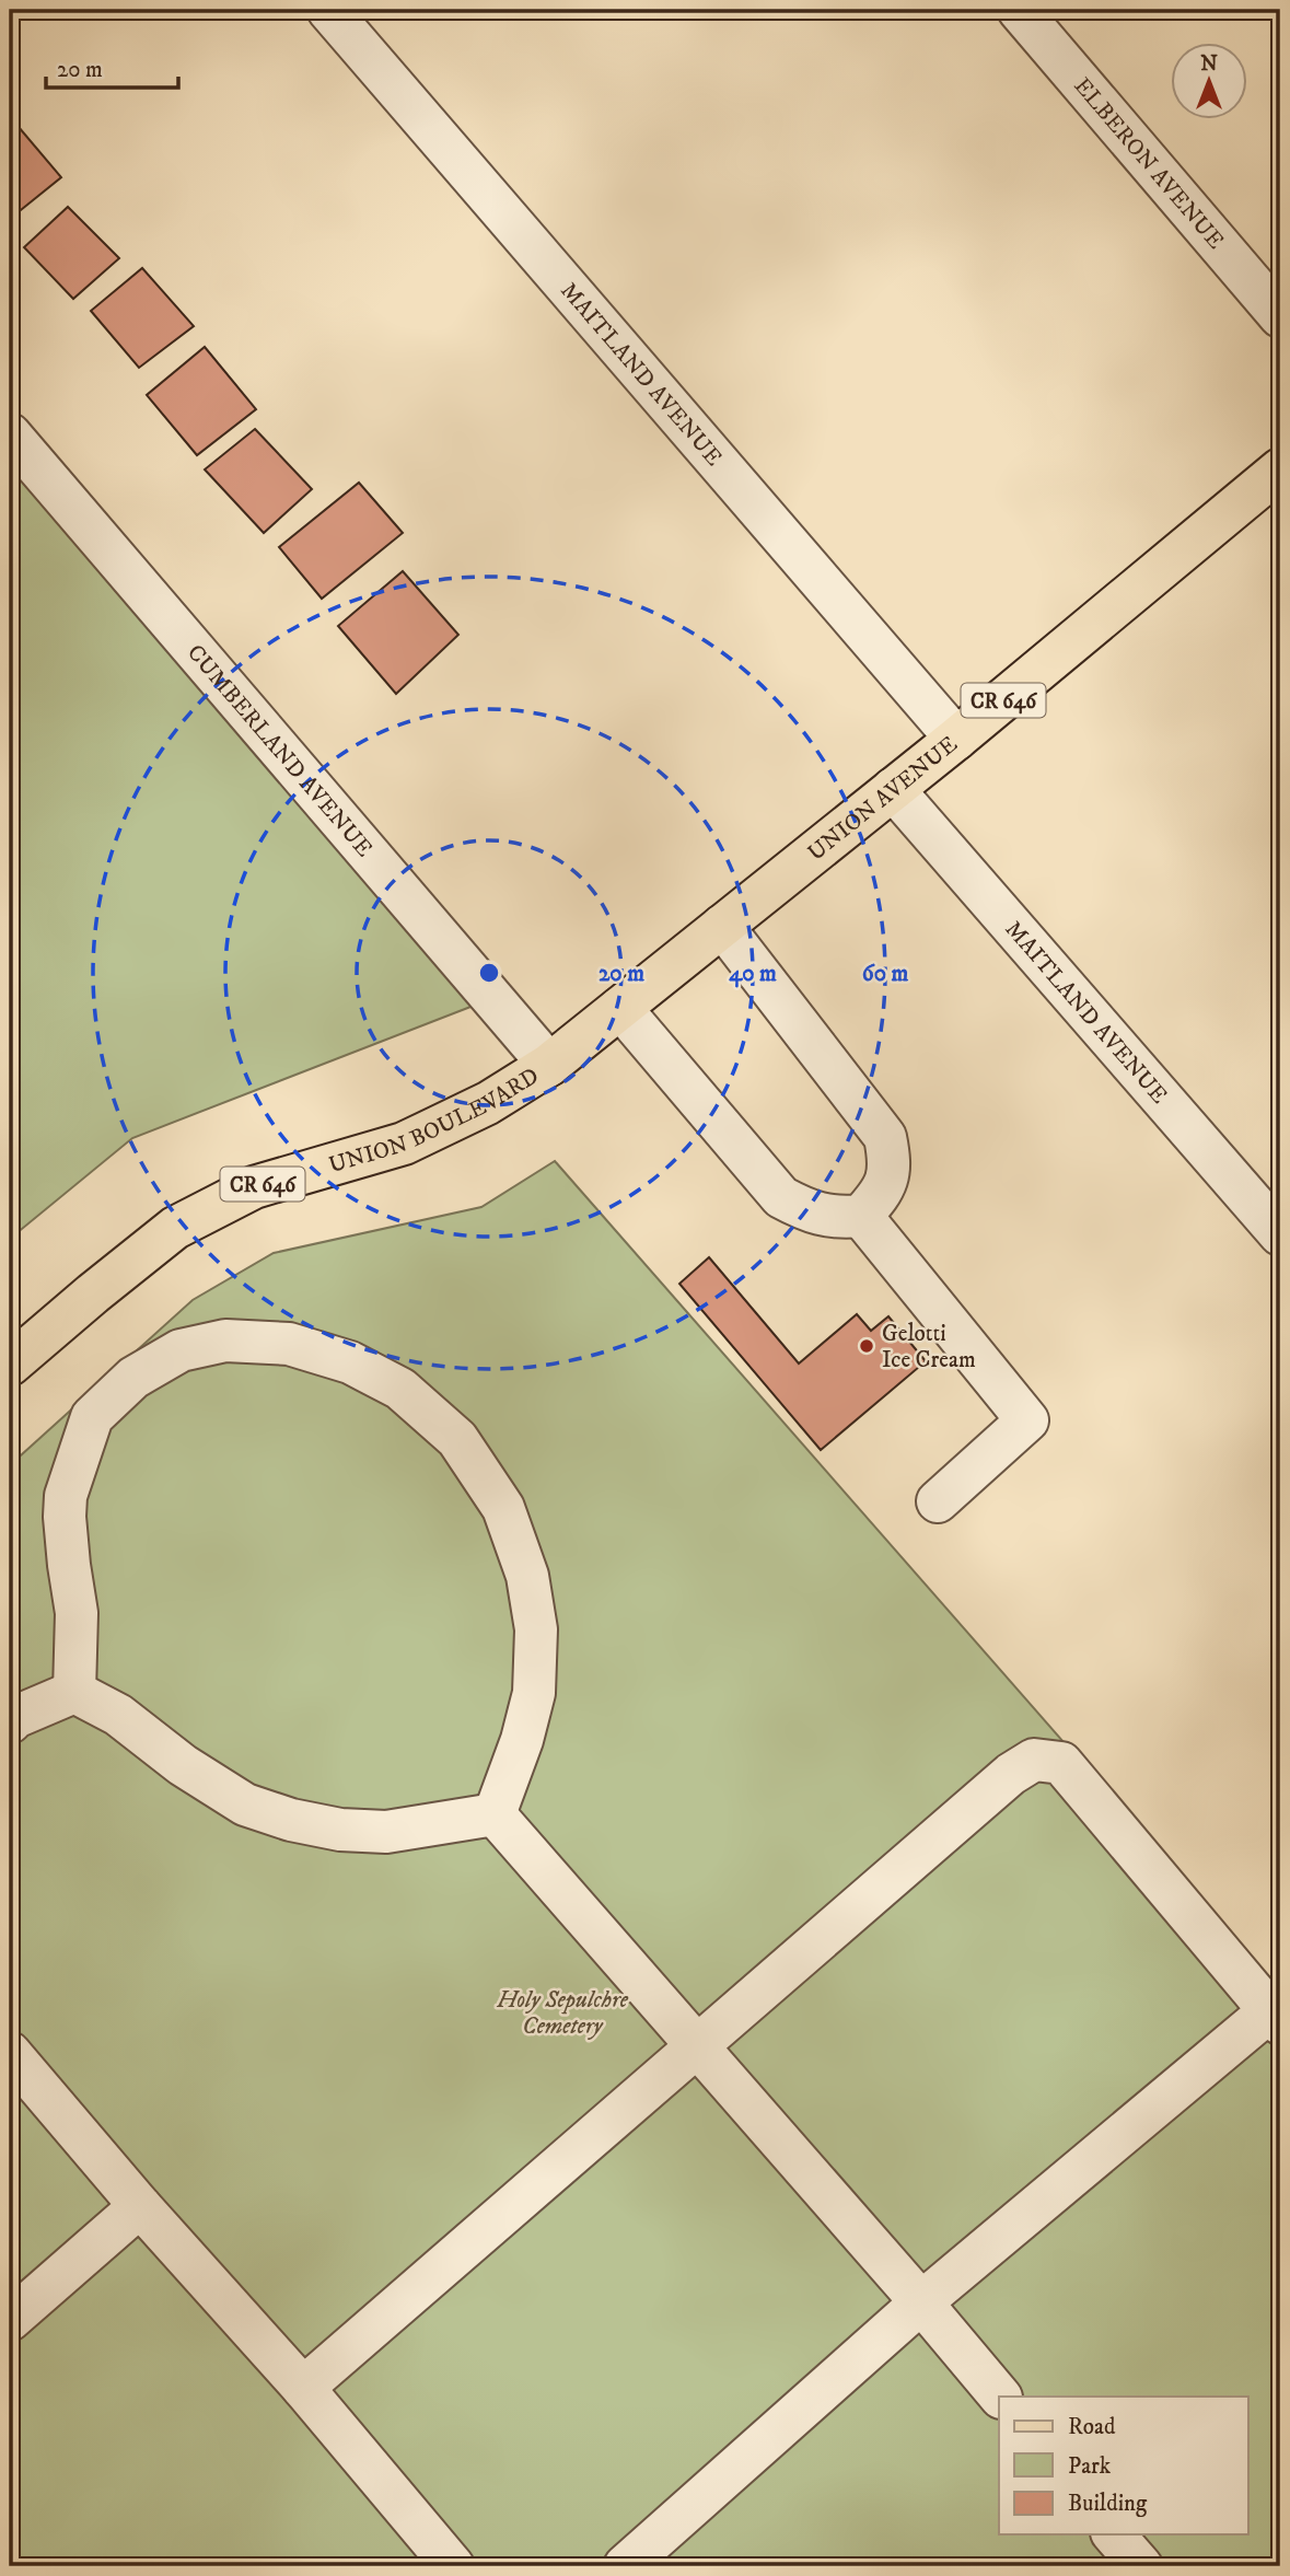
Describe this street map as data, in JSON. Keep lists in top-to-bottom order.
{
  "streets": {
    "main road": ["CR 646", "UNION AVENUE", "UNION BOULEVARD"],
    "street": ["ELBERON AVENUE", "MAITLAND AVENUE", "CUMBERLAND AVENUE"]
  },
  "crossings": [
    ["MAITLAND AVENUE", "UNION AVENUE"],
    ["CUMBERLAND AVENUE", "UNION AVENUE"],
    ["CUMBERLAND AVENUE", "UNION BOULEVARD"],
    ["UNION AVENUE", "UNION BOULEVARD"]
  ],
  "parks": ["Holy Sepulchre Cemetery"],
  "places": ["Gelotti Ice Cream"],
  "legend": ["Road", "Park", "Building"],
  "scale_bar": "20 m",
  "north": "top",
  "rings": ["20 m", "40 m", "60 m"]
}
